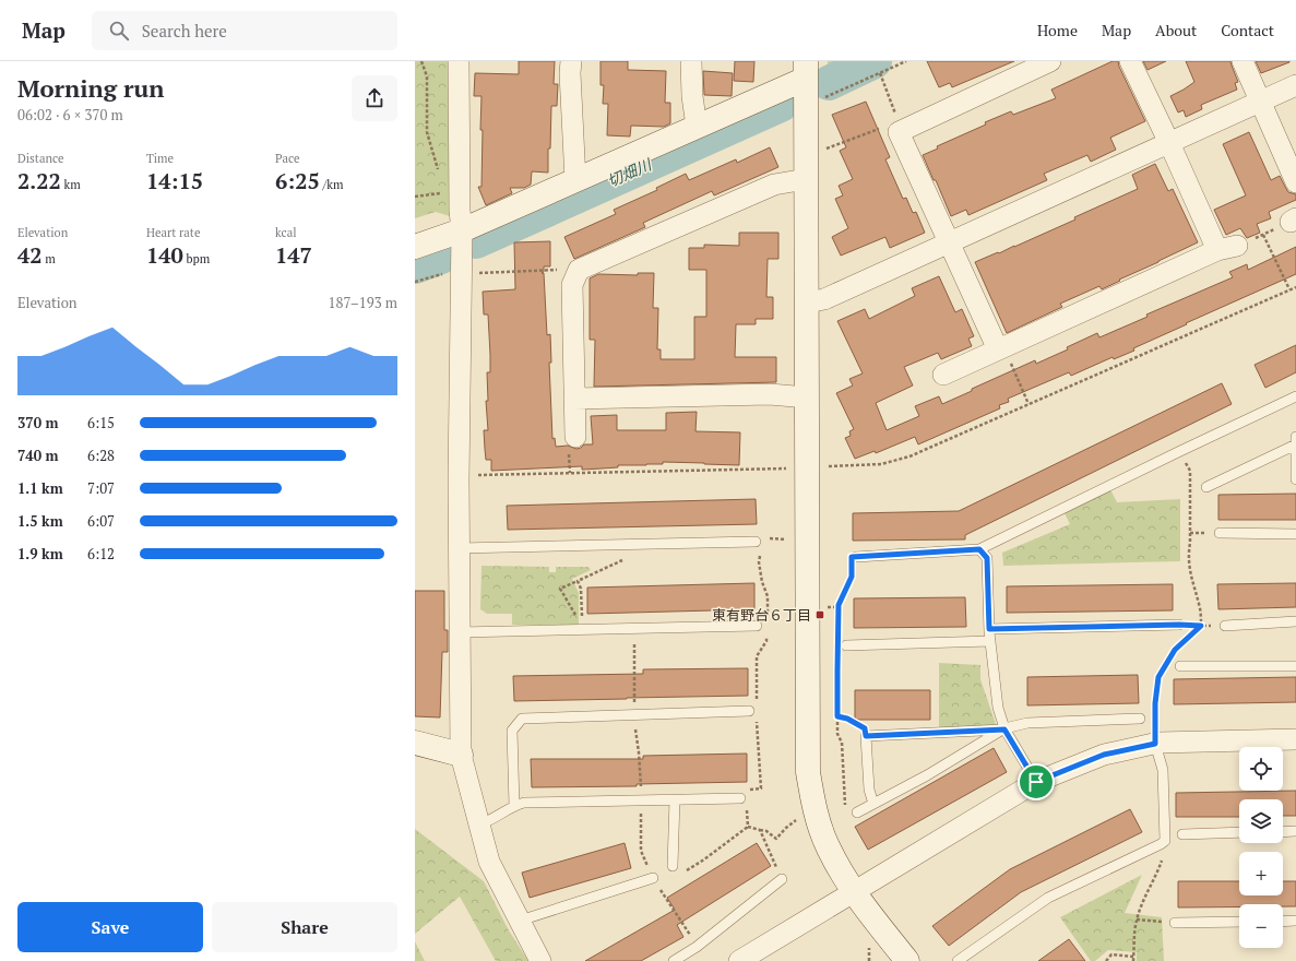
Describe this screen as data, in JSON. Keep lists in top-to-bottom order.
{
  "water": ["切畑川"],
  "places": {
    "transit": ["東有野台６丁目"]
  },
  "page": {
    "header": "Map",
    "search": "Search here",
    "nav": [
      "Home",
      "Map",
      "About",
      "Contact"
    ],
    "heading": ["Morning run", "06:02 · 6 × 370 m"],
    "stats": [
      ["Distance", "2.22 km"],
      ["Time", "14:15"],
      ["Pace", "6:25 /km"],
      ["Elevation", "42 m"],
      ["Heart rate", "140 bpm"],
      ["kcal", "147"]
    ],
    "chart": ["Elevation", "187–193 m"],
    "list": [
      {
        "name": "370 m",
        "note": "6:15"
      },
      {
        "name": "740 m",
        "note": "6:28"
      },
      {
        "name": "1.1 km",
        "note": "7:07"
      },
      {
        "name": "1.5 km",
        "note": "6:07"
      },
      {
        "name": "1.9 km",
        "note": "6:12"
      }
    ],
    "map_buttons": ["+", "−"],
    "buttons": ["Save", "Share"]
  }
}
